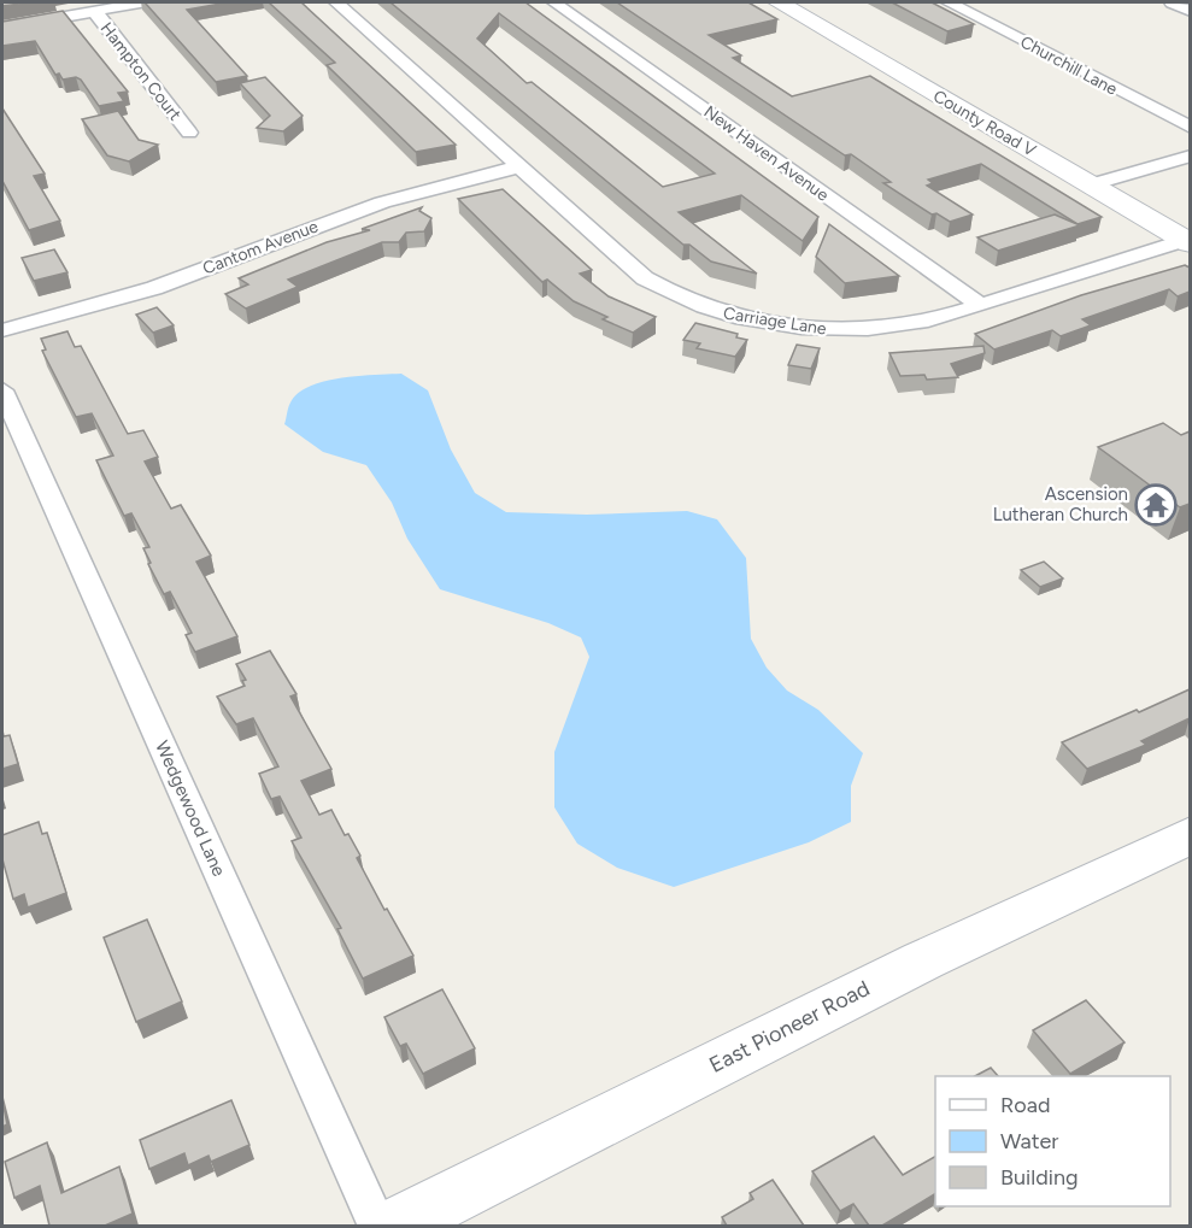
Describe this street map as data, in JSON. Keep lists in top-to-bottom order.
{
  "streets": {
    "main road": ["County Road V", "East Pioneer Road"],
    "street": [
      "Churchill Lane",
      "Hampton Court",
      "New Haven Avenue",
      "Cantom Avenue",
      "Carriage Lane",
      "Wedgewood Lane"
    ]
  },
  "crossings": [
    ["County Road V", "Carriage Lane"],
    ["New Haven Avenue", "Carriage Lane"],
    ["Cantom Avenue", "Carriage Lane"]
  ],
  "places": {
    "temple": ["Ascension Lutheran Church"]
  },
  "legend": ["Road", "Water", "Building"]
}
